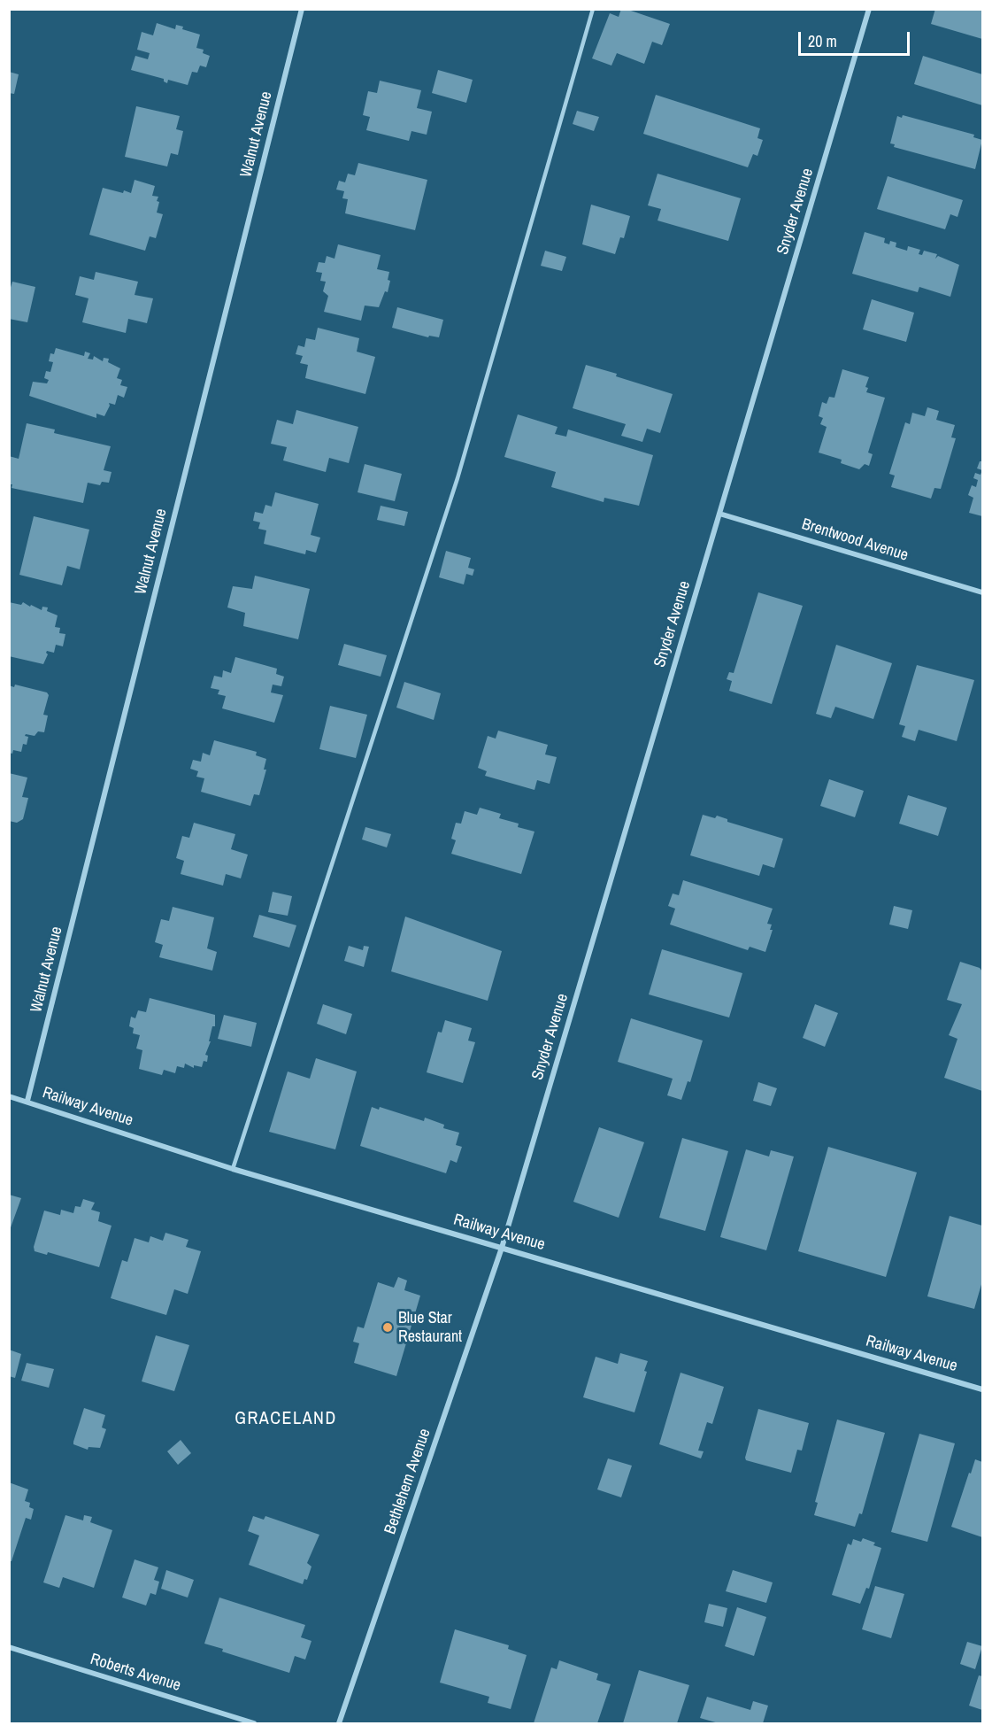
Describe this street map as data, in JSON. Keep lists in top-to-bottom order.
{
  "streets": {
    "street": [
      "Walnut Avenue",
      "Snyder Avenue",
      "Brentwood Avenue",
      "Railway Avenue",
      "Bethlehem Avenue",
      "Roberts Avenue"
    ]
  },
  "crossings": [
    ["Walnut Avenue", "Railway Avenue"],
    ["Snyder Avenue", "Brentwood Avenue"],
    ["Snyder Avenue", "Railway Avenue"],
    ["Snyder Avenue", "Bethlehem Avenue"],
    ["Railway Avenue", "Bethlehem Avenue"]
  ],
  "districts": ["GRACELAND"],
  "places": ["Blue Star Restaurant"],
  "scale_bar": "20 m"
}
